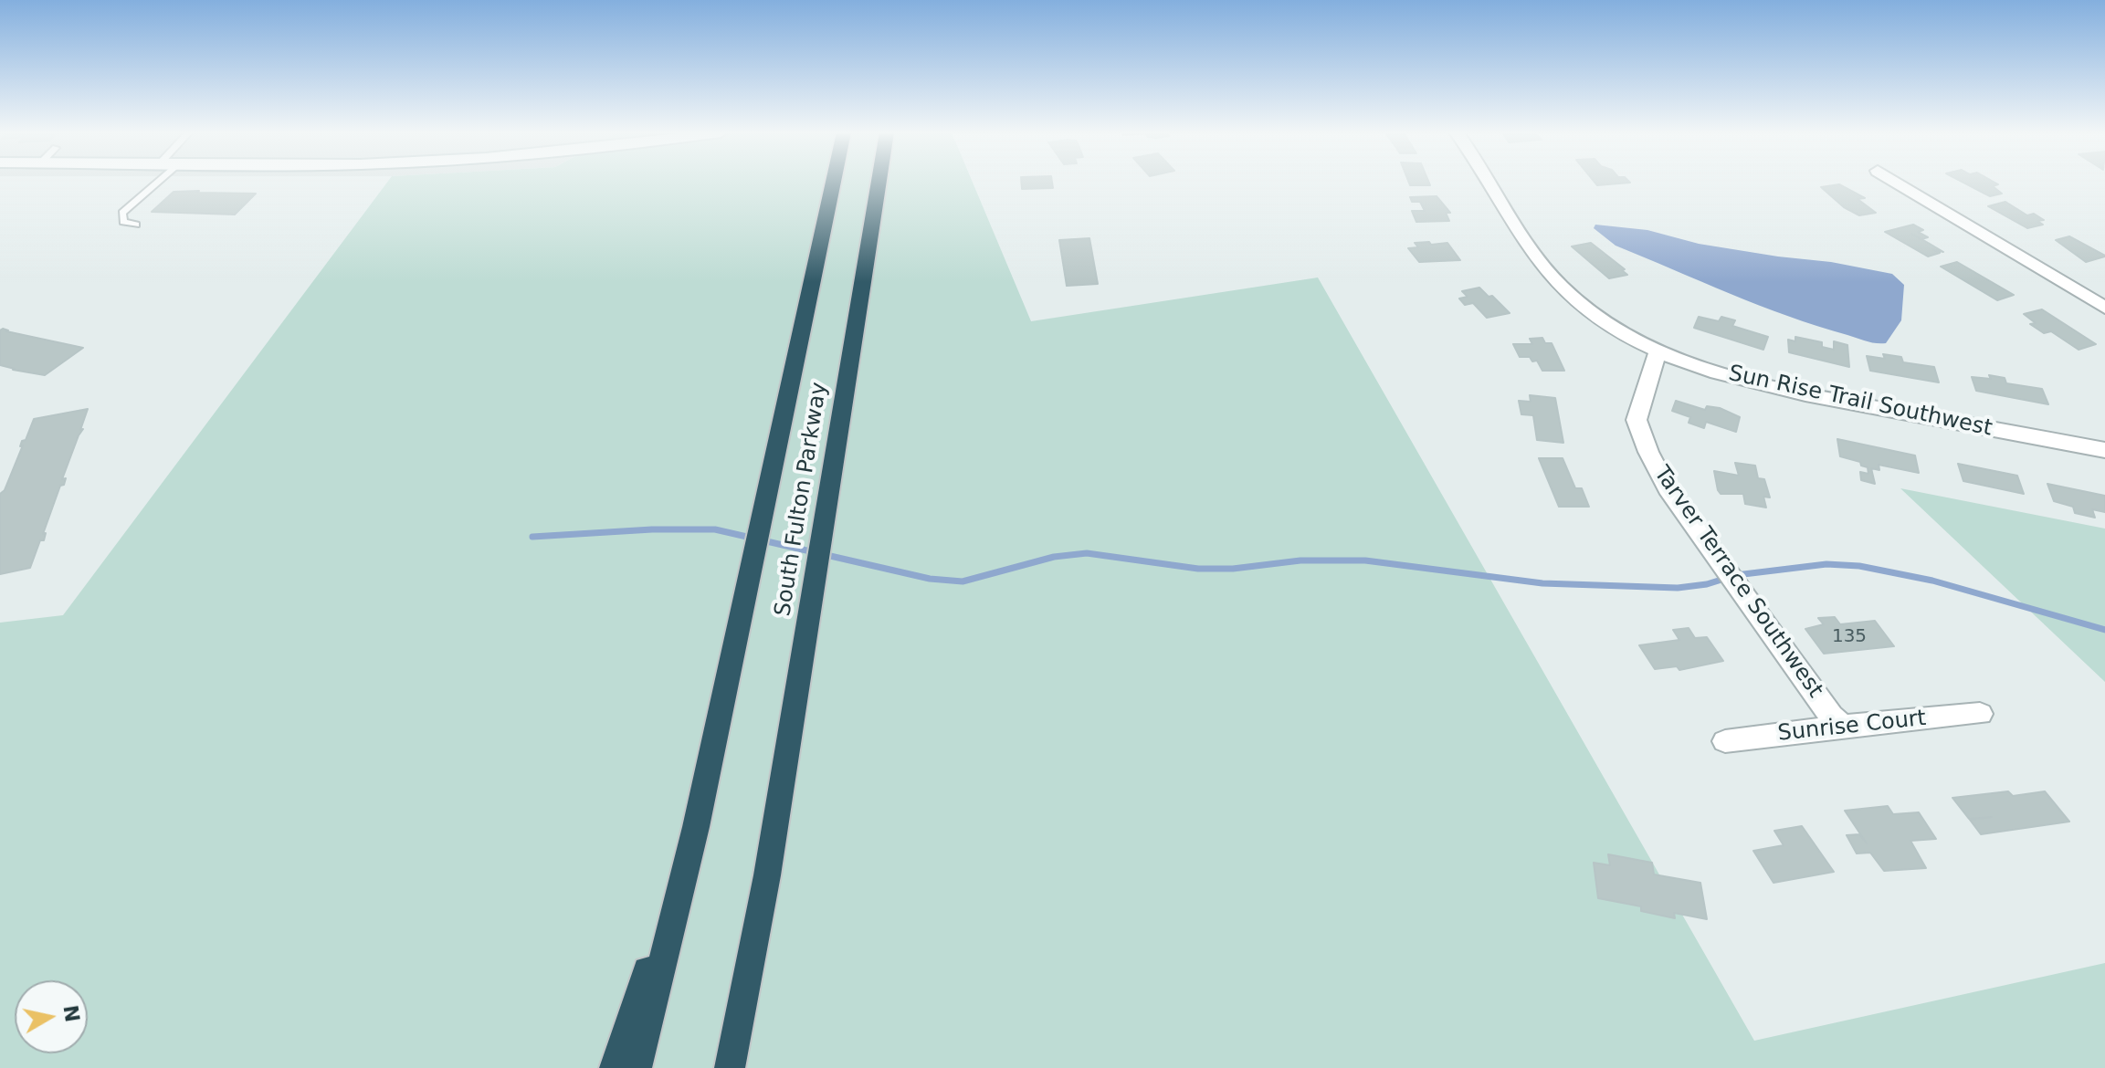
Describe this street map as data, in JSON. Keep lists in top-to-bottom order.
{
  "streets": {
    "highway": ["South Fulton Parkway"],
    "street": ["Sun Rise Trail Southwest", "Tarver Terrace Southwest", "Sunrise Court"]
  },
  "crossings": [
    ["Sun Rise Trail Southwest", "Tarver Terrace Southwest"],
    ["Tarver Terrace Southwest", "Sunrise Court"]
  ],
  "house_numbers": ["135"],
  "north": "right"
}
